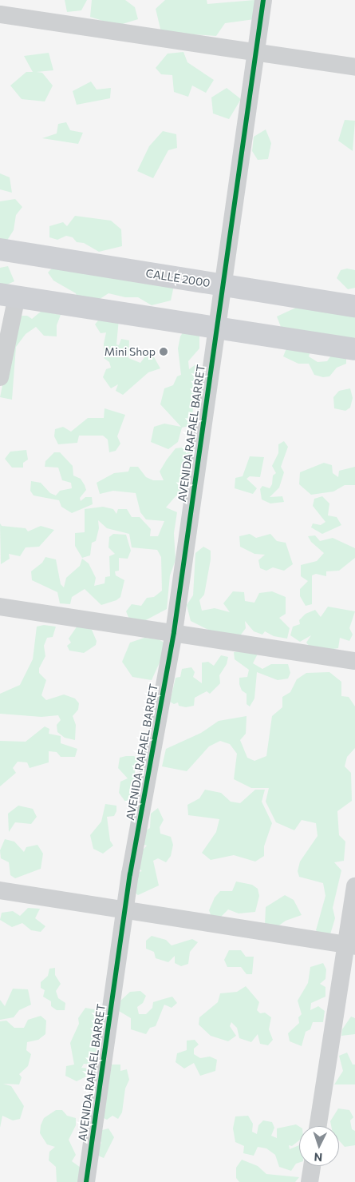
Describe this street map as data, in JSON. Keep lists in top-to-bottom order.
{
  "streets": {
    "street": ["CALLE 2000", "AVENIDA RAFAEL BARRET"]
  },
  "crossings": [
    ["CALLE 2000", "AVENIDA RAFAEL BARRET"]
  ],
  "places": ["Mini Shop"],
  "north": "bottom"
}
